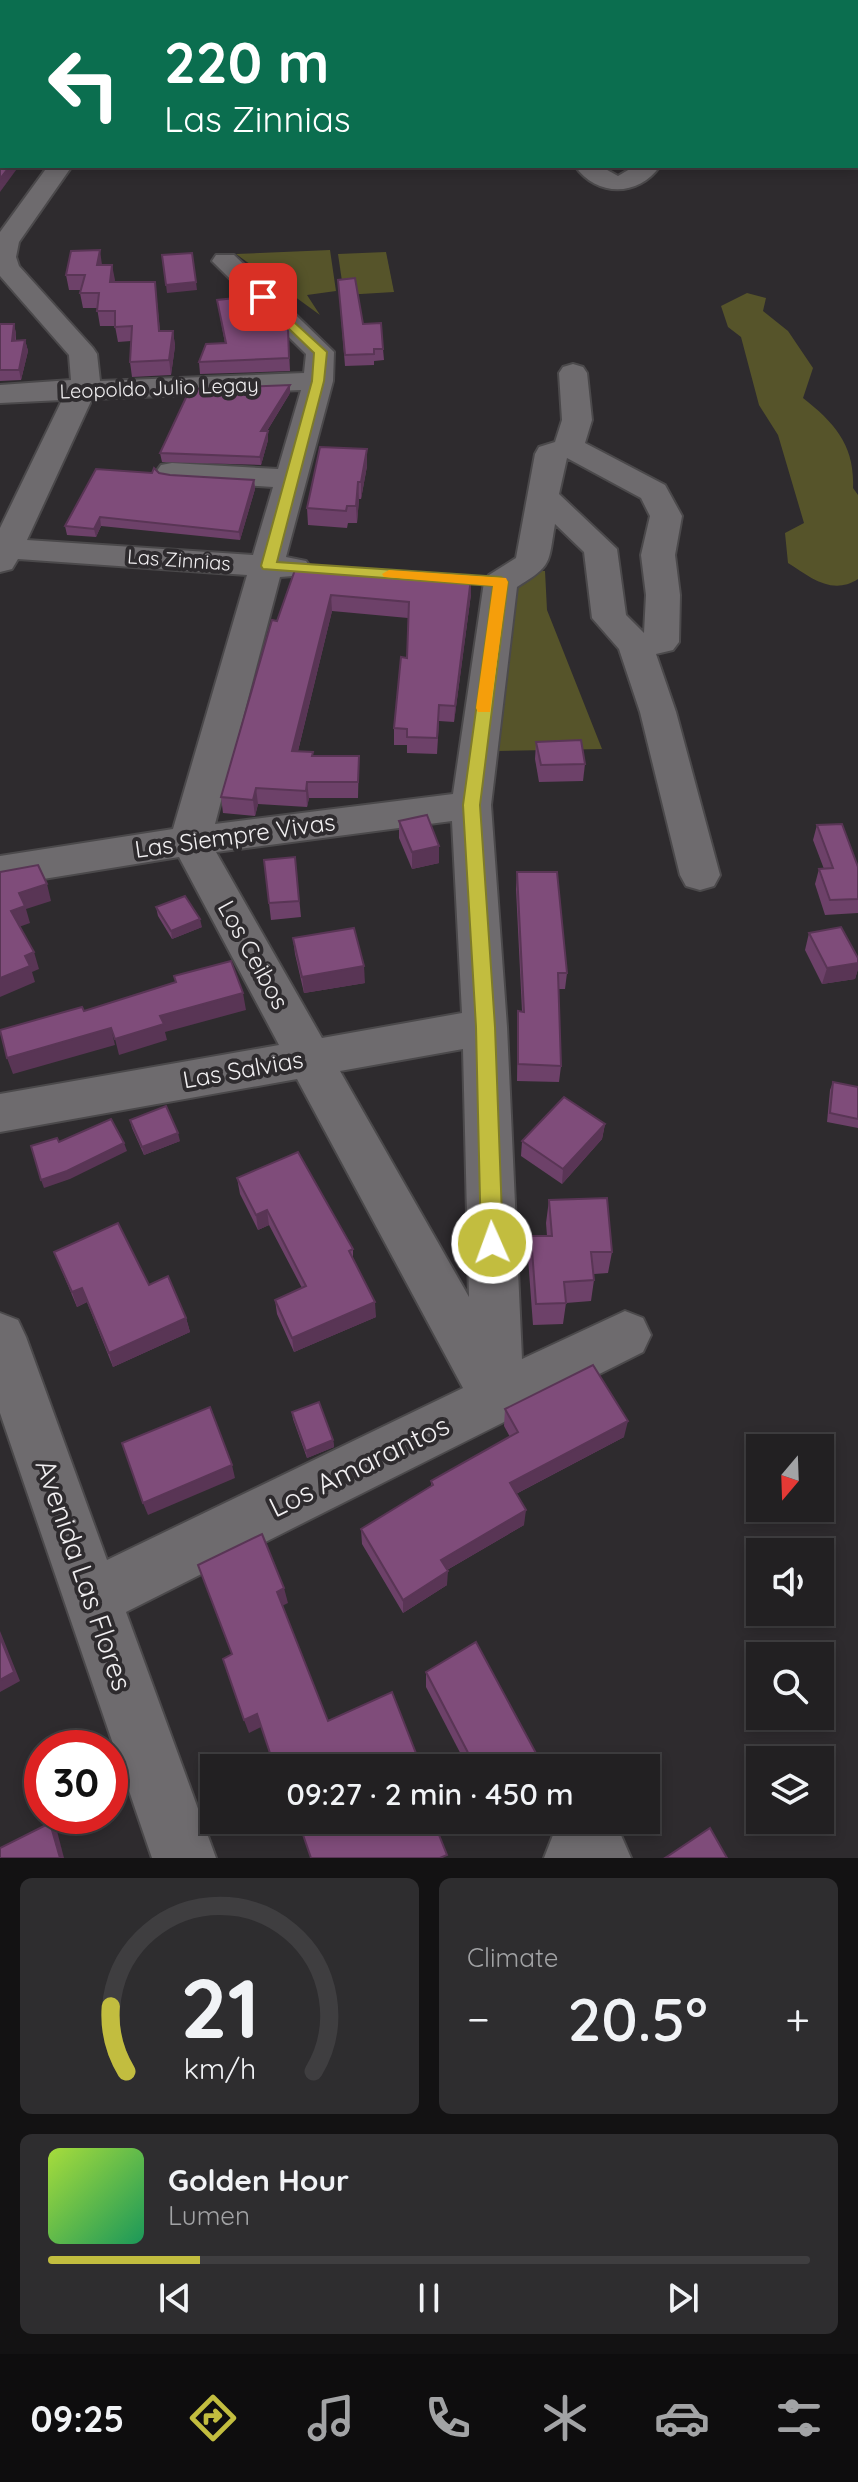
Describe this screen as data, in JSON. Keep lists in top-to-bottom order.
{
  "streets": {
    "street": [
      "Leopoldo Julio Legay",
      "Las Zinnias",
      "Las Siempre Vivas",
      "Los Ceibos",
      "Las Salvias",
      "Los Amarantos",
      "Avenida Las Flores"
    ]
  },
  "crossings": [
    ["Las Siempre Vivas", "Los Ceibos"],
    ["Los Ceibos", "Las Salvias"],
    ["Los Ceibos", "Los Amarantos"],
    ["Los Amarantos", "Avenida Las Flores"]
  ],
  "north": "bottom",
  "page": {
    "turn": ["220 m", "Las Zinnias"],
    "limit": "30",
    "trip": "09:27 · 2 min · 450 m",
    "tile": "Climate",
    "heat": ["−", "20.5°", "+"],
    "song": ["Golden Hour", "Lumen"],
    "tabs": "09:25",
    "gauge": ["21", "km/h"]
  }
}
